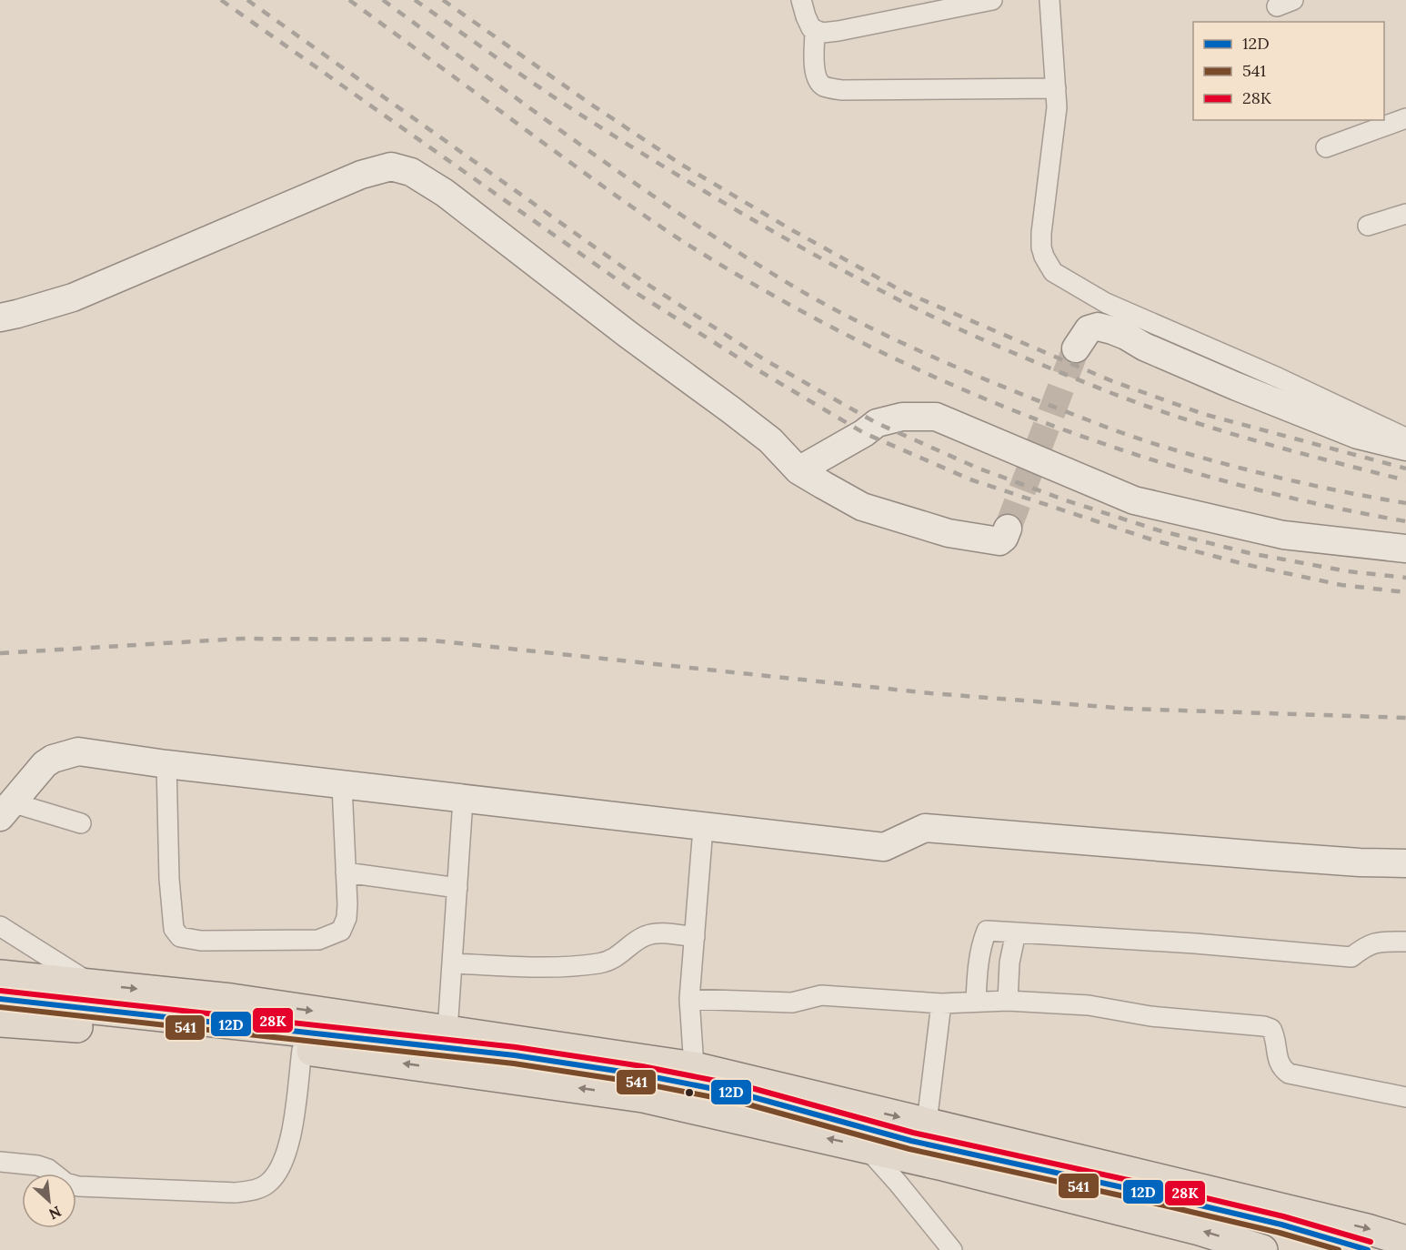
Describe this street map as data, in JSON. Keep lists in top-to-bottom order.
{
  "lines": ["transit line 28K", "transit line 12D", "transit line 541"],
  "legend": ["12D", "541", "28K"],
  "north": "bottom right"
}
